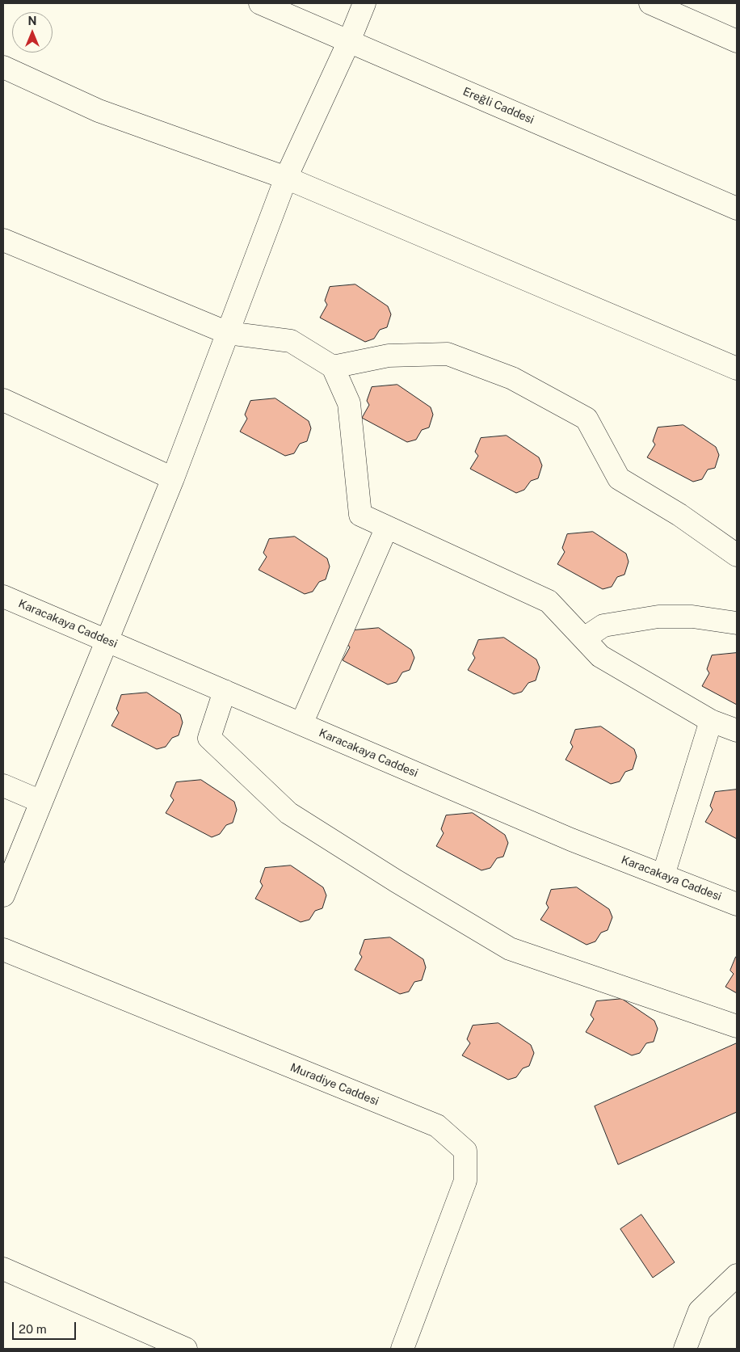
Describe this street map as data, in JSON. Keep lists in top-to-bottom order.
{
  "streets": {
    "street": ["Ereğli Caddesi", "Karacakaya Caddesi", "Muradiye Caddesi"]
  },
  "scale_bar": "20 m",
  "north": "top"
}
